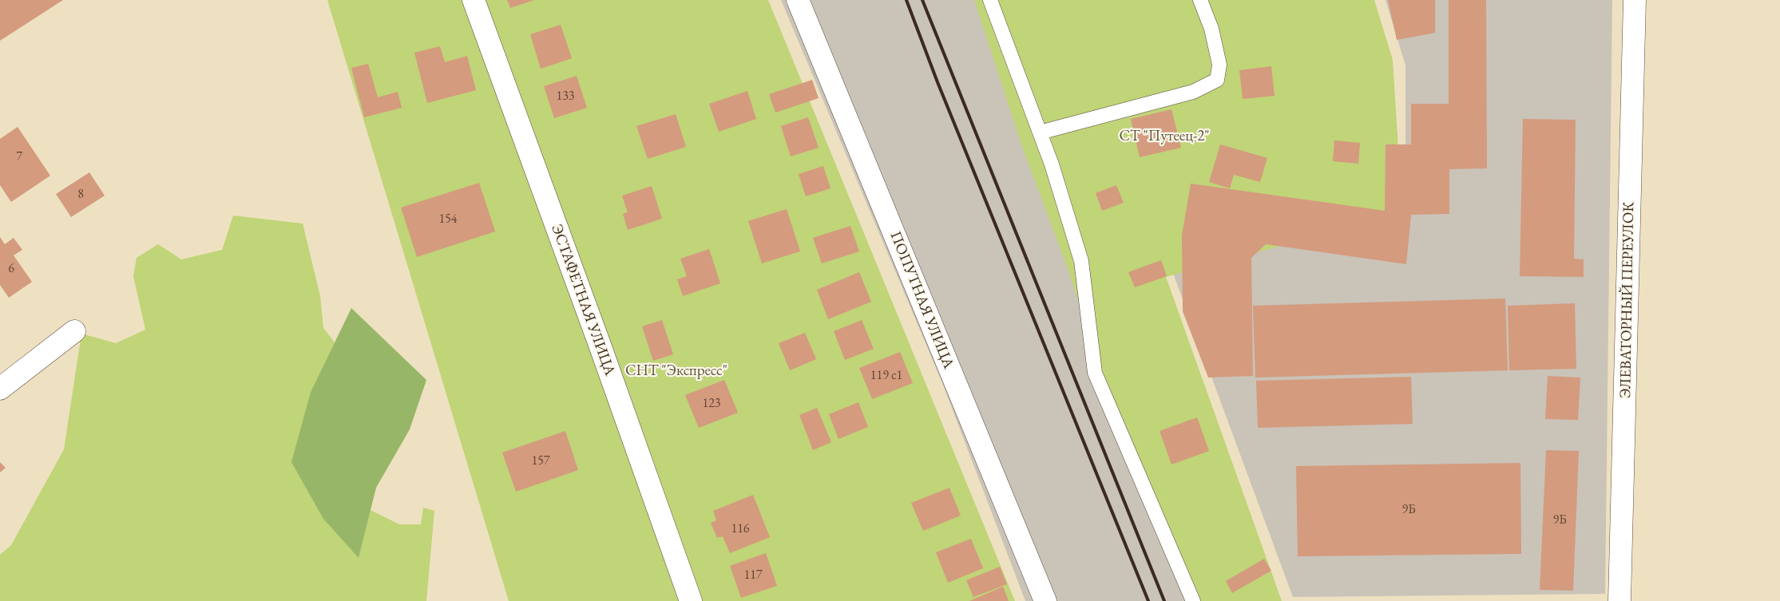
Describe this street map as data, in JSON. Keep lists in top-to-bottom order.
{
  "streets": {
    "street": ["ЭСТАФЕТНАЯ УЛИЦА", "ПОПУТНАЯ УЛИЦА", "ЭЛЕВАТОРНЫЙ ПЕРЕУЛОК"]
  },
  "parks": ["СТ \"Путеец-2\"", "СНТ \"Экспресс\""],
  "house_numbers": [
    "133",
    "7",
    "8",
    "154",
    "6",
    "119 с1",
    "123",
    "157",
    "9Б",
    "9Б",
    "116",
    "117"
  ]
}
